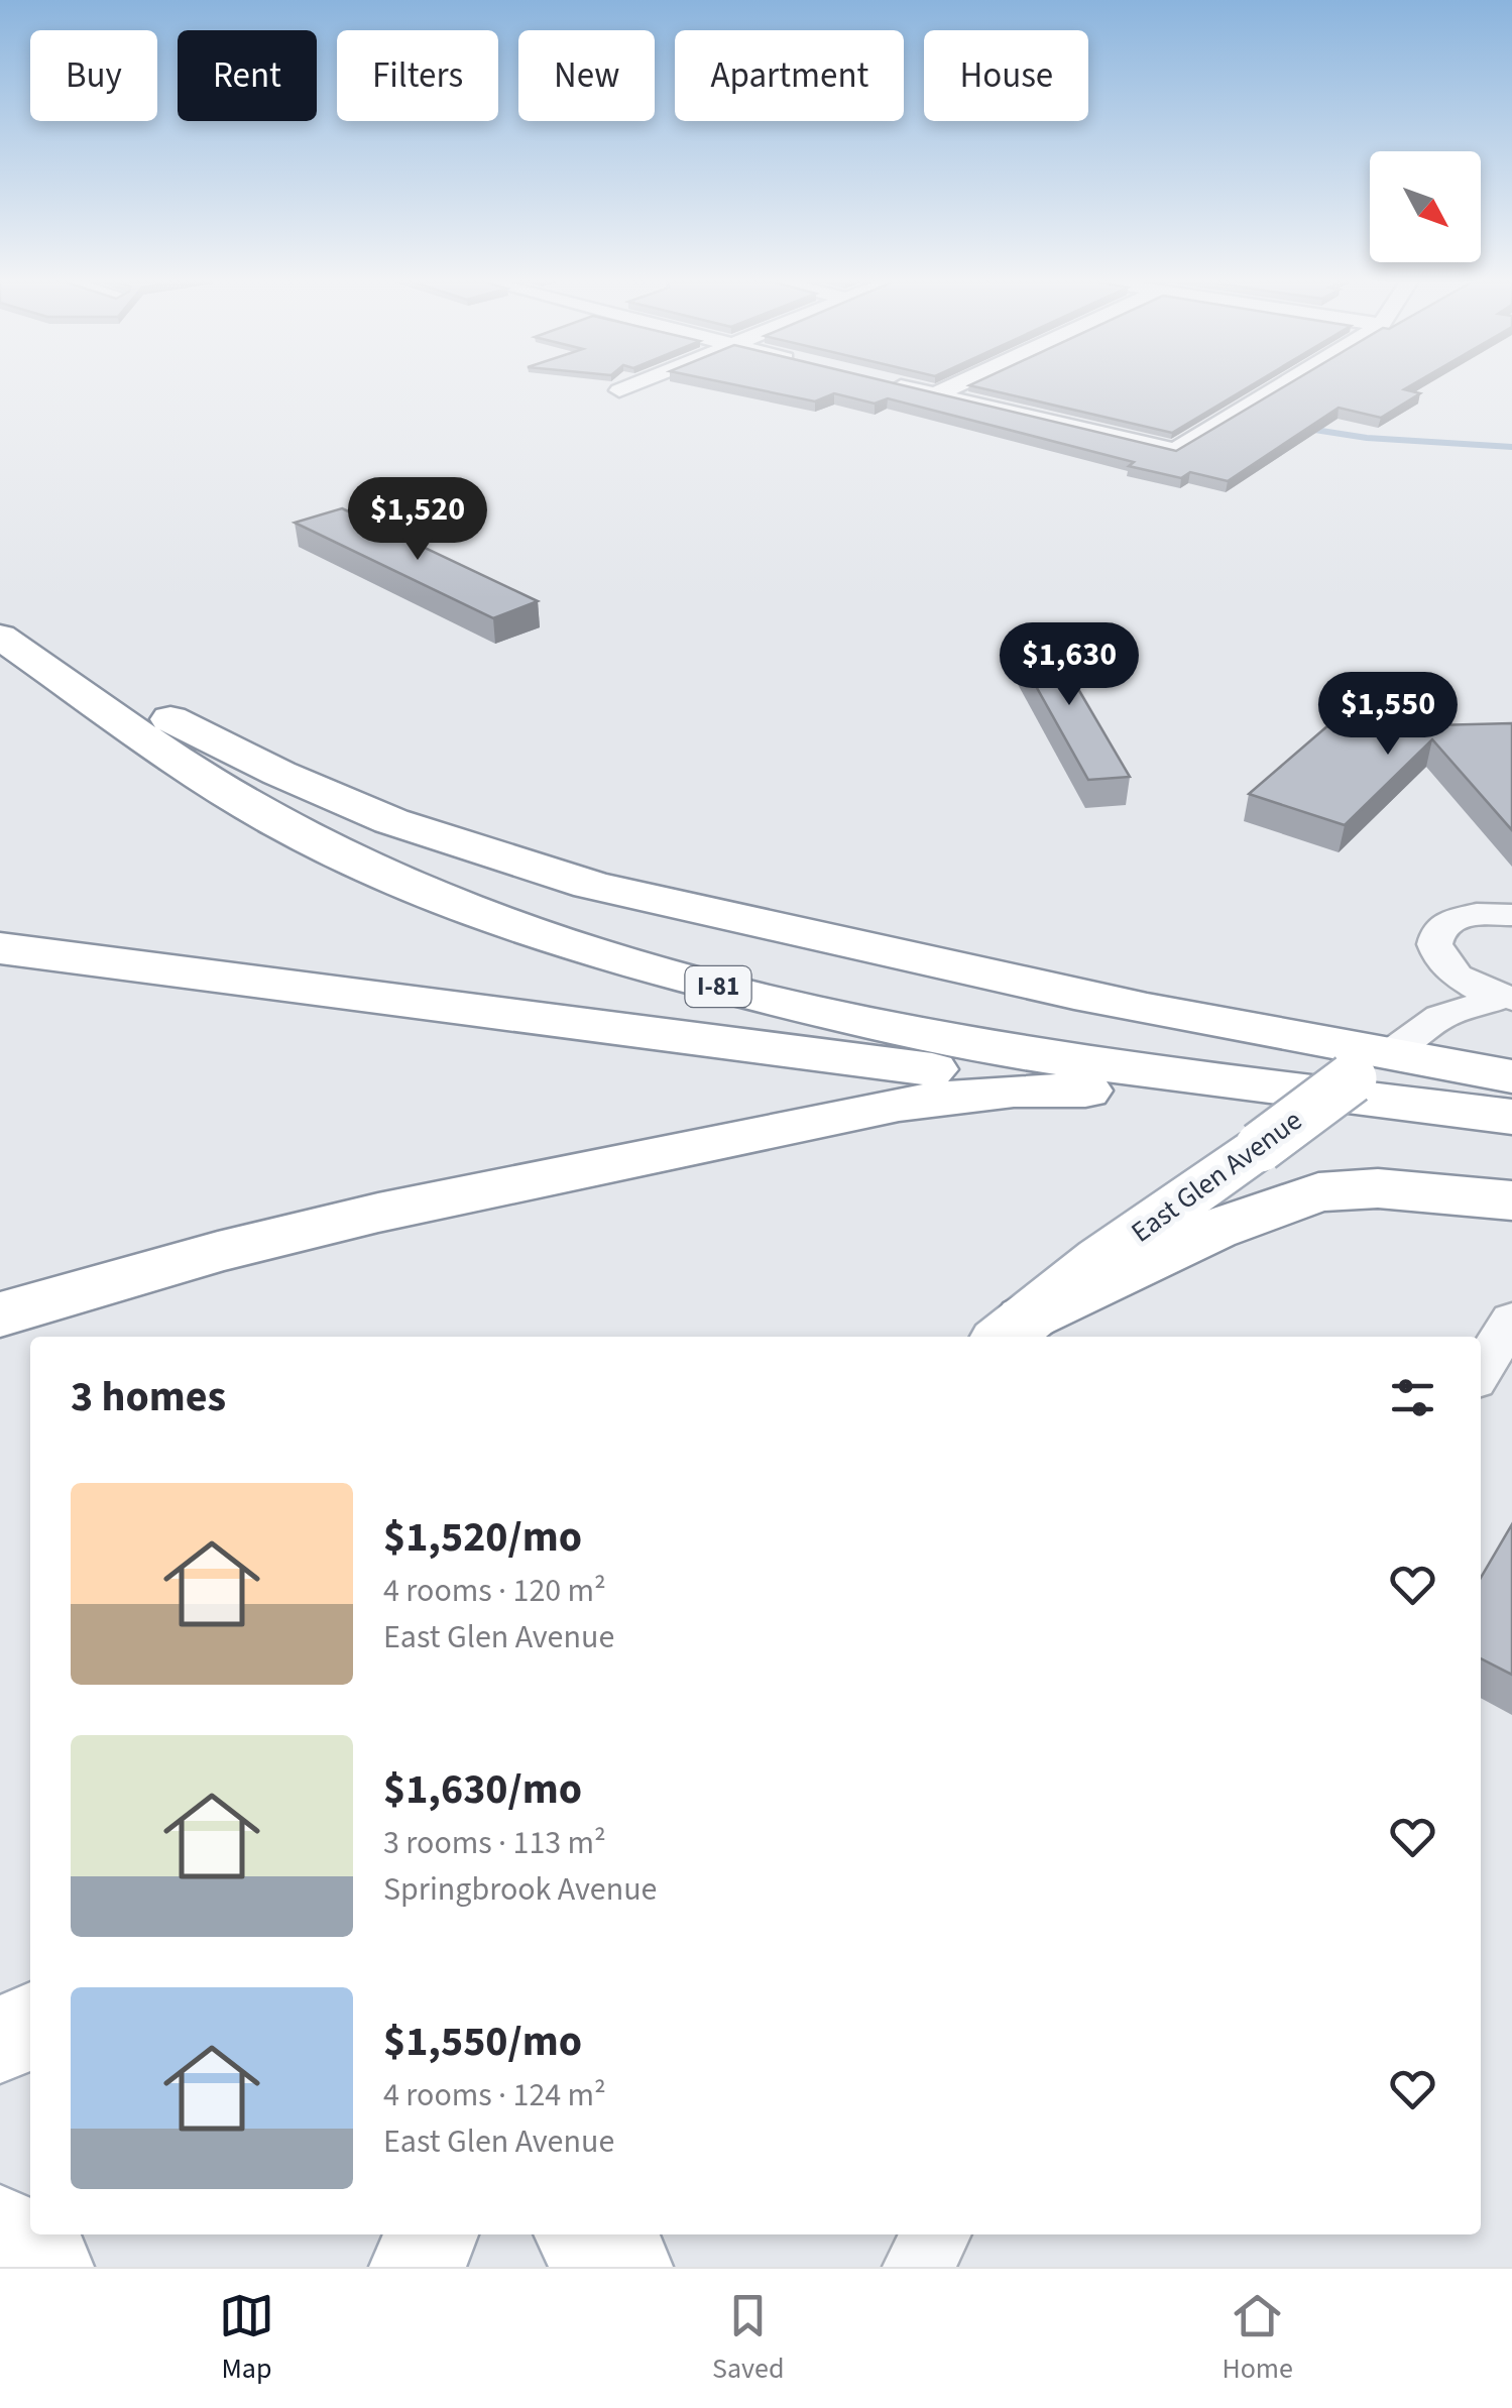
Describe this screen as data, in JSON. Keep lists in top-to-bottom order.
{
  "streets": {
    "main road": ["I-81", "East Glen Avenue"]
  },
  "north": "bottom right",
  "page": {
    "chip": [
      "Buy",
      "Rent",
      "Filters",
      "New",
      "Apartment",
      "House"
    ],
    "price": ["$1,520", "$1,630", "$1,550"],
    "heading": "3 homes",
    "list": [
      {
        "name": "$1,520/mo",
        "note": "4 rooms · 120 m² · East Glen Avenue"
      },
      {
        "name": "$1,630/mo",
        "note": "3 rooms · 113 m² · Springbrook Avenue"
      },
      {
        "name": "$1,550/mo",
        "note": "4 rooms · 124 m² · East Glen Avenue"
      }
    ],
    "tabs": ["Map", "Saved", "Home"]
  }
}
